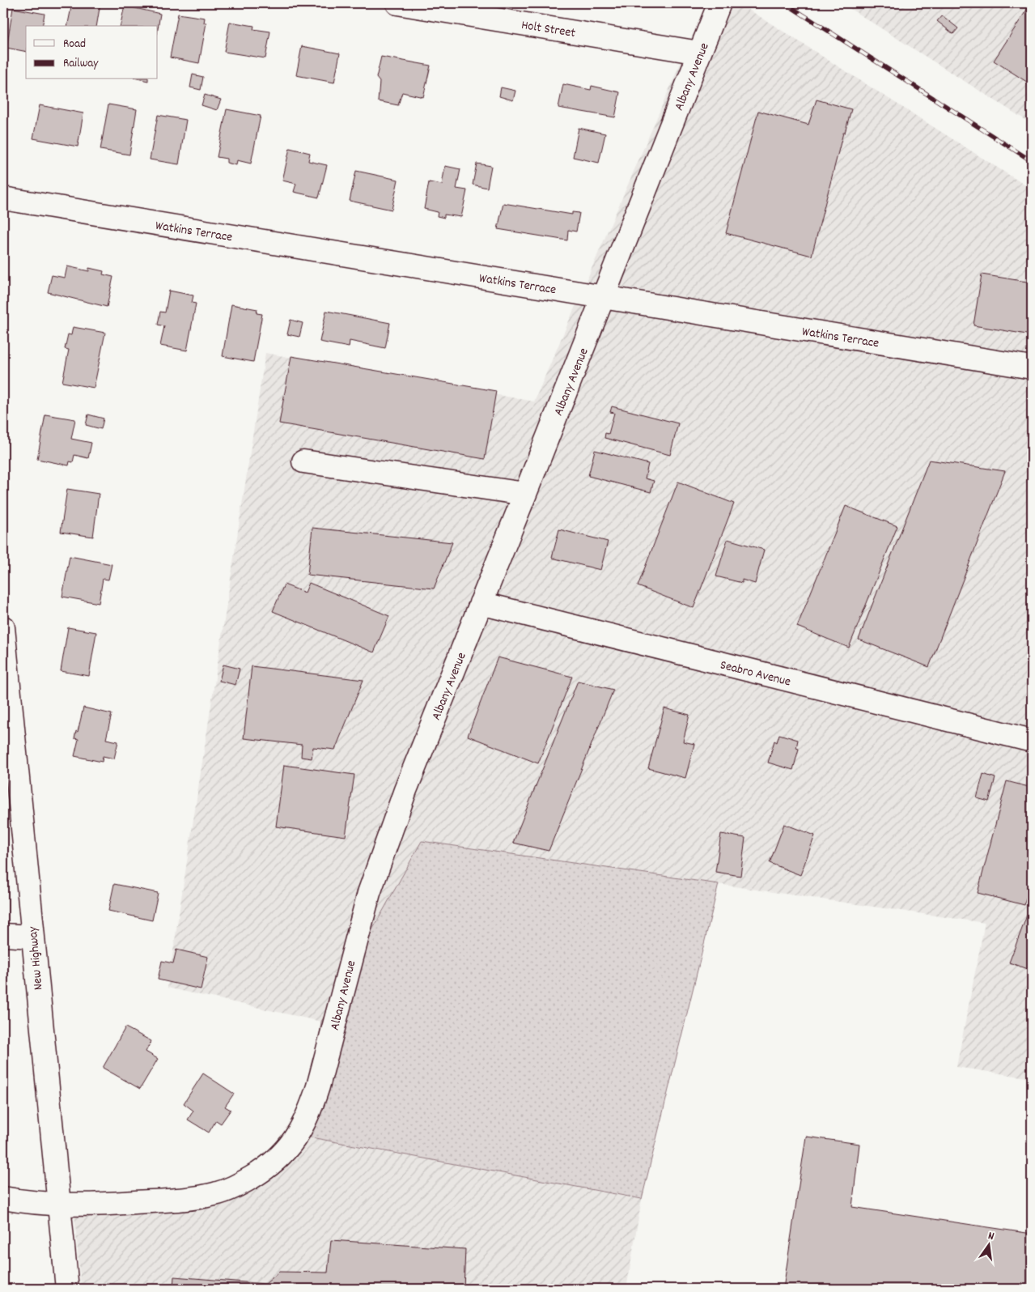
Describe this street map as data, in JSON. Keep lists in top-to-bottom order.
{
  "streets": {
    "street": [
      "Holt Street",
      "Albany Avenue",
      "Watkins Terrace",
      "Seabro Avenue",
      "New Highway"
    ]
  },
  "crossings": [
    ["Holt Street", "Albany Avenue"],
    ["Albany Avenue", "Watkins Terrace"],
    ["Albany Avenue", "Seabro Avenue"],
    ["Albany Avenue", "New Highway"]
  ],
  "legend": ["Road", "Railway"],
  "north": "top"
}
